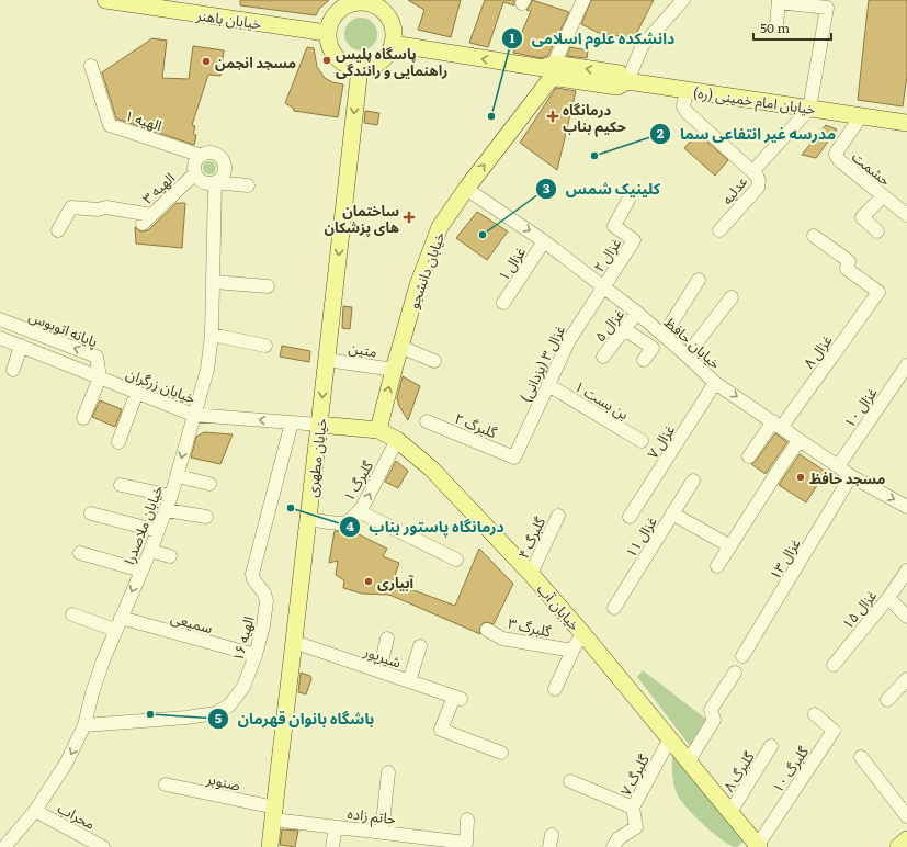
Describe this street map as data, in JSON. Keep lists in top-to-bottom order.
{
  "streets": {
    "main road": [
      "خیابان باهنر",
      "خیابان امام خمینی (ره)",
      "خیابان دانشجو",
      "خیابان مطهری",
      "خیابان آب"
    ],
    "street": [
      "الهیه ۱",
      "حشمت",
      "الهیه ۳",
      "عدلیه",
      "غزال ۲",
      "غزال ۱",
      "غزال ۵",
      "پایانه اتوبوس",
      "خیابان حافظ",
      "متین",
      "غزال ۸",
      "غزال ۳ (یزدانی)",
      "خیابان زرگران",
      "بن بست ۱",
      "غزال ۱۰",
      "گلبرگ ۲",
      "غزال ۷",
      "گلبرگ ۱",
      "خیابان ملاصدرا",
      "غزال ۱۱",
      "گلبرگ ۴",
      "غزال ۱۳",
      "غزال ۱۵",
      "سمیعی",
      "گلبرگ ۳",
      "الهیه ۱۶",
      "شیرپور",
      "گلبرگ ۱۰",
      "گلبرگ ۸",
      "گلبرگ ۷",
      "صنوبر",
      "محراب",
      "حاتم زاده"
    ]
  },
  "crossings": [
    ["خیابان باهنر", "خیابان امام خمینی (ره)"],
    ["خیابان باهنر", "خیابان مطهری"],
    ["خیابان امام خمینی (ره)", "حشمت"],
    ["خیابان امام خمینی (ره)", "عدلیه"],
    ["خیابان امام خمینی (ره)", "خیابان دانشجو"],
    ["خیابان امام خمینی (ره)", "خیابان مطهری"],
    ["الهیه ۱", "الهیه ۳"],
    ["الهیه ۱", "خیابان ملاصدرا"],
    ["الهیه ۳", "خیابان ملاصدرا"],
    ["غزال ۲", "خیابان حافظ"],
    ["غزال ۲", "غزال ۳ (یزدانی)"],
    ["غزال ۱", "خیابان حافظ"],
    ["خیابان دانشجو", "خیابان حافظ"],
    ["خیابان دانشجو", "متین"],
    ["خیابان دانشجو", "خیابان آب"],
    ["غزال ۵", "خیابان حافظ"],
    ["پایانه اتوبوس", "خیابان زرگران"],
    ["خیابان حافظ", "غزال ۸"],
    ["خیابان حافظ", "غزال ۳ (یزدانی)"],
    ["خیابان حافظ", "غزال ۱۰"],
    ["خیابان حافظ", "غزال ۷"],
    ["خیابان حافظ", "غزال ۱۳"],
    ["متین", "خیابان مطهری"],
    ["غزال ۳ (یزدانی)", "بن بست ۱"],
    ["غزال ۳ (یزدانی)", "گلبرگ ۲"],
    ["خیابان زرگران", "خیابان مطهری"],
    ["خیابان زرگران", "خیابان ملاصدرا"],
    ["خیابان زرگران", "خیابان آب"],
    ["خیابان زرگران", "الهیه ۱۶"],
    ["خیابان مطهری", "گلبرگ ۱"],
    ["خیابان مطهری", "خیابان آب"],
    ["خیابان مطهری", "شیرپور"],
    ["خیابان مطهری", "صنوبر"],
    ["خیابان مطهری", "حاتم زاده"],
    ["گلبرگ ۱", "خیابان آب"],
    ["خیابان ملاصدرا", "سمیعی"],
    ["خیابان ملاصدرا", "الهیه ۱۶"],
    ["خیابان ملاصدرا", "محراب"],
    ["گلبرگ ۴", "خیابان آب"],
    ["خیابان آب", "گلبرگ ۱۰"],
    ["خیابان آب", "گلبرگ ۸"],
    ["خیابان آب", "گلبرگ ۷"],
    ["سمیعی", "الهیه ۱۶"],
    ["صنوبر", "حاتم زاده"]
  ],
  "one_way": [
    "خیابان دانشجو",
    "پایانه اتوبوس",
    "خیابان حافظ",
    "خیابان مطهری",
    "گلبرگ ۱"
  ],
  "places": {
    "other": [
      "پاسگاه پلیس راهنمایی و رانندگی",
      "مسجد انجمن",
      "دانشکده علوم اسلامی",
      "مدرسه غیر انتفاعی سما",
      "کلینیک شمس",
      "مسجد حافظ",
      "درمانگاه پاستور بناب",
      "آبیاری",
      "باشگاه بانوان قهرمان"
    ],
    "health": ["درمانگاه حکیم بناب", "ساختمان های پزشکان"]
  },
  "scale_bar": "50 m"
}
